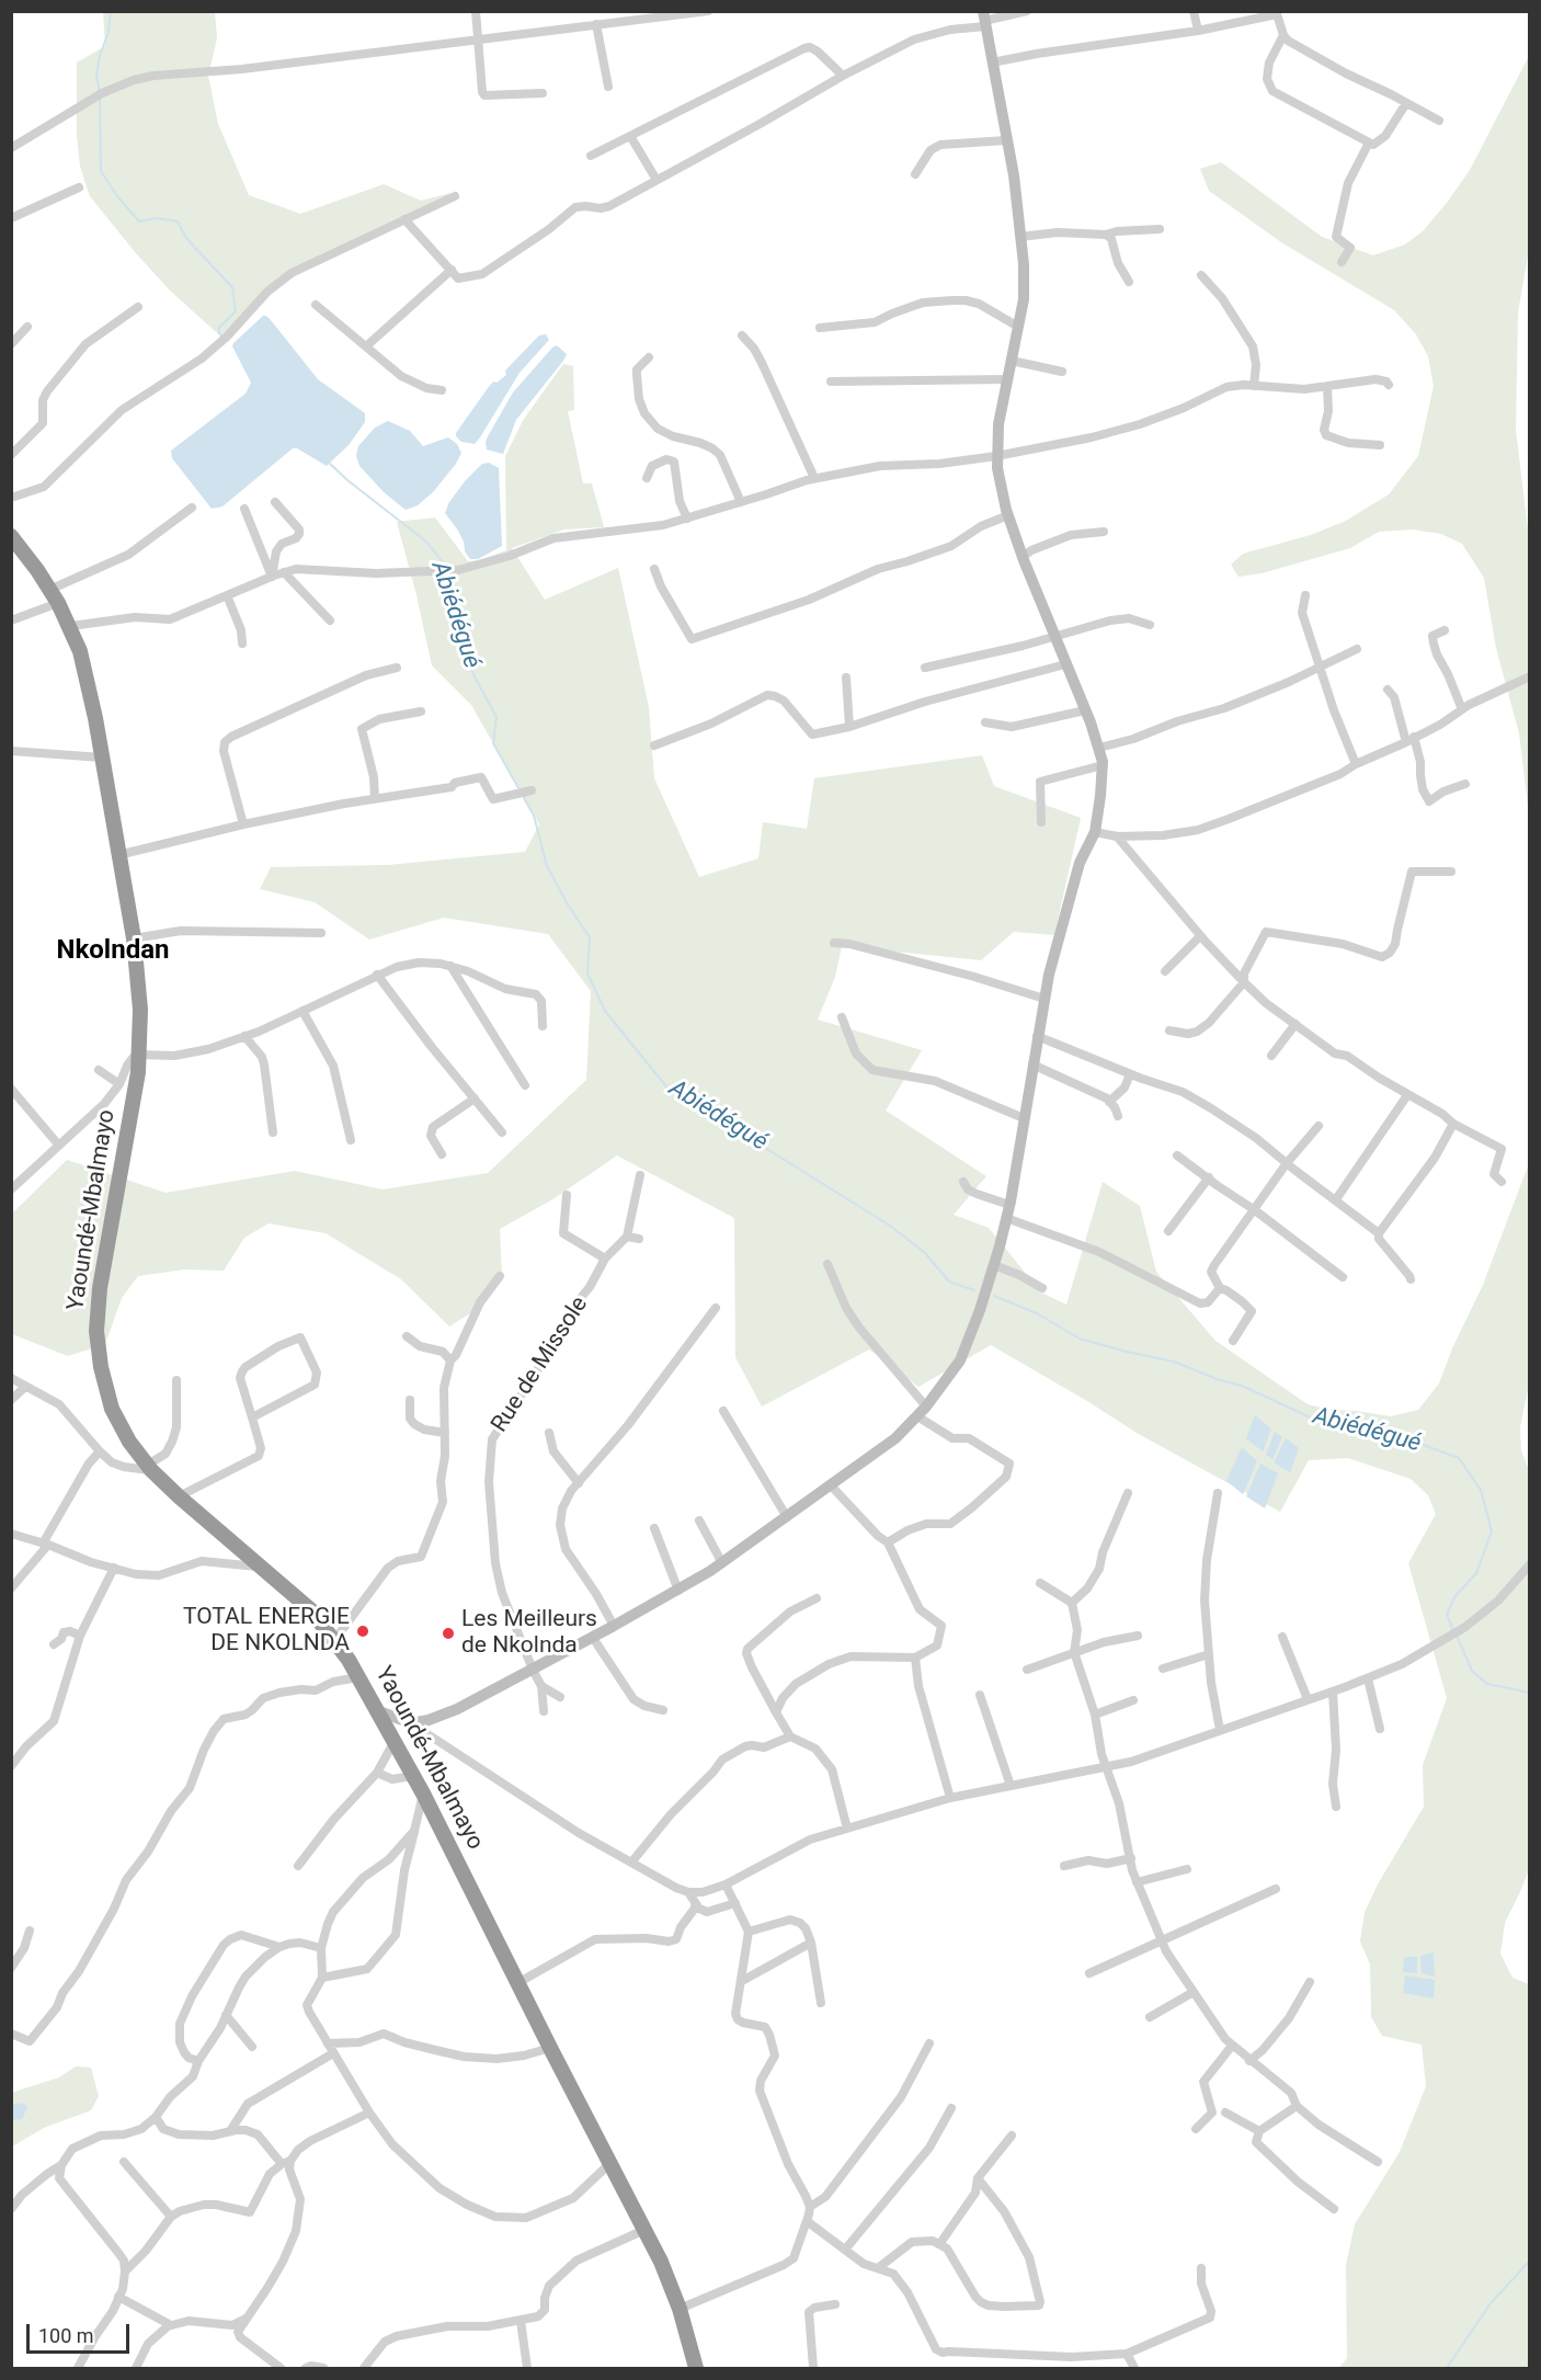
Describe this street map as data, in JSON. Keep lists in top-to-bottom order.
{
  "streets": {
    "highway": ["Yaoundé-Mbalmayo"],
    "street": ["Rue de Missole"]
  },
  "districts": ["Nkolndan"],
  "water": ["Abiédégué"],
  "places": ["TOTAL ENERGIE DE NKOLNDA", "Les Meilleurs de Nkolnda"],
  "scale_bar": "100 m"
}
